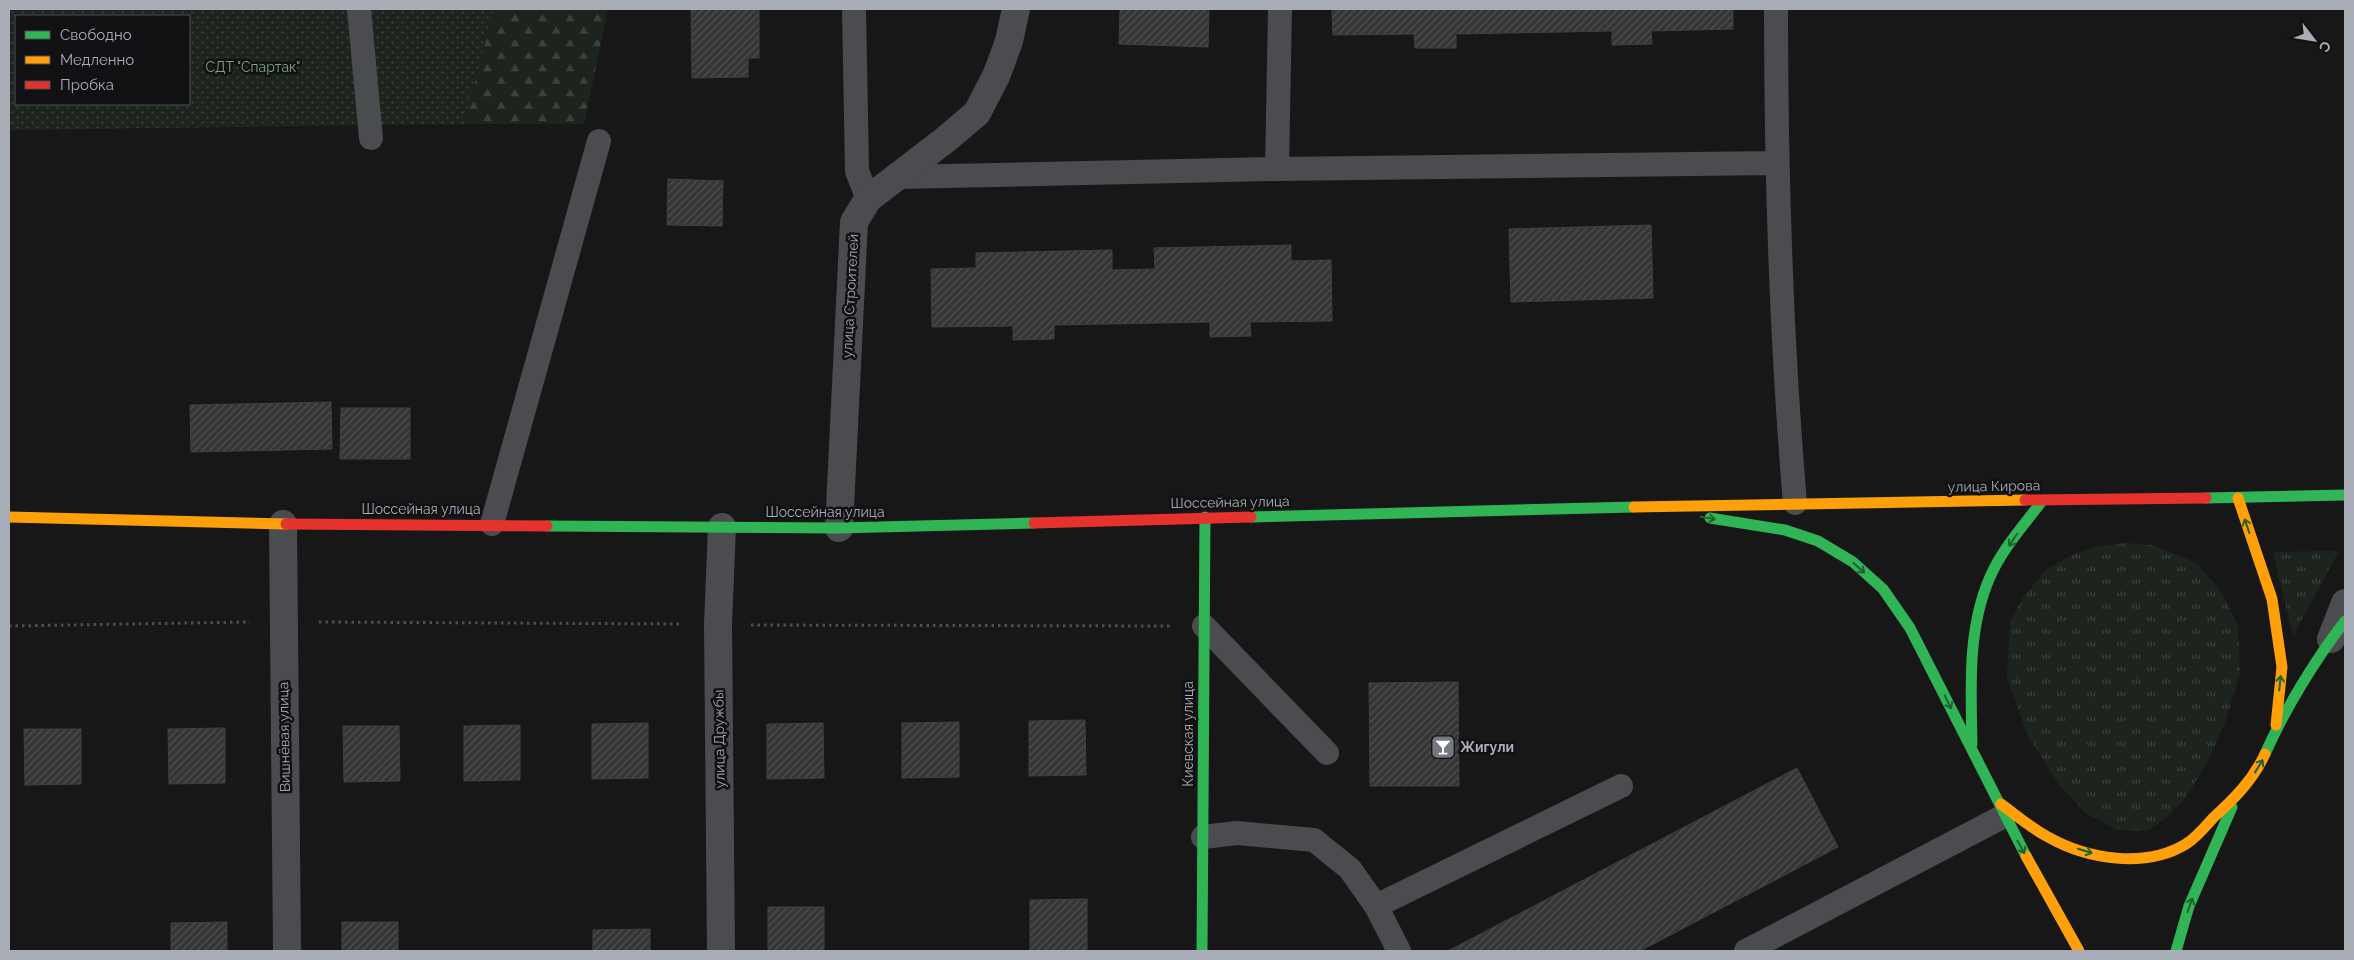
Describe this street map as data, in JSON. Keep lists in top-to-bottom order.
{
  "streets": {
    "main road": ["улица Кирова", "Шоссейная улица", "Киевская улица"],
    "street": ["улица Строителей", "Вишнёвая улица", "улица Дружбы"]
  },
  "crossings": [
    ["улица Строителей", "Шоссейная улица"],
    ["улица Кирова", "Шоссейная улица"],
    ["Шоссейная улица", "Киевская улица"],
    ["Шоссейная улица", "Вишнёвая улица"],
    ["Шоссейная улица", "улица Дружбы"]
  ],
  "parks": ["СДТ \"Спартак\""],
  "places": {
    "bar": ["Жигули"]
  },
  "legend": ["Свободно", "Медленно", "Пробка"],
  "north": "bottom right"
}
